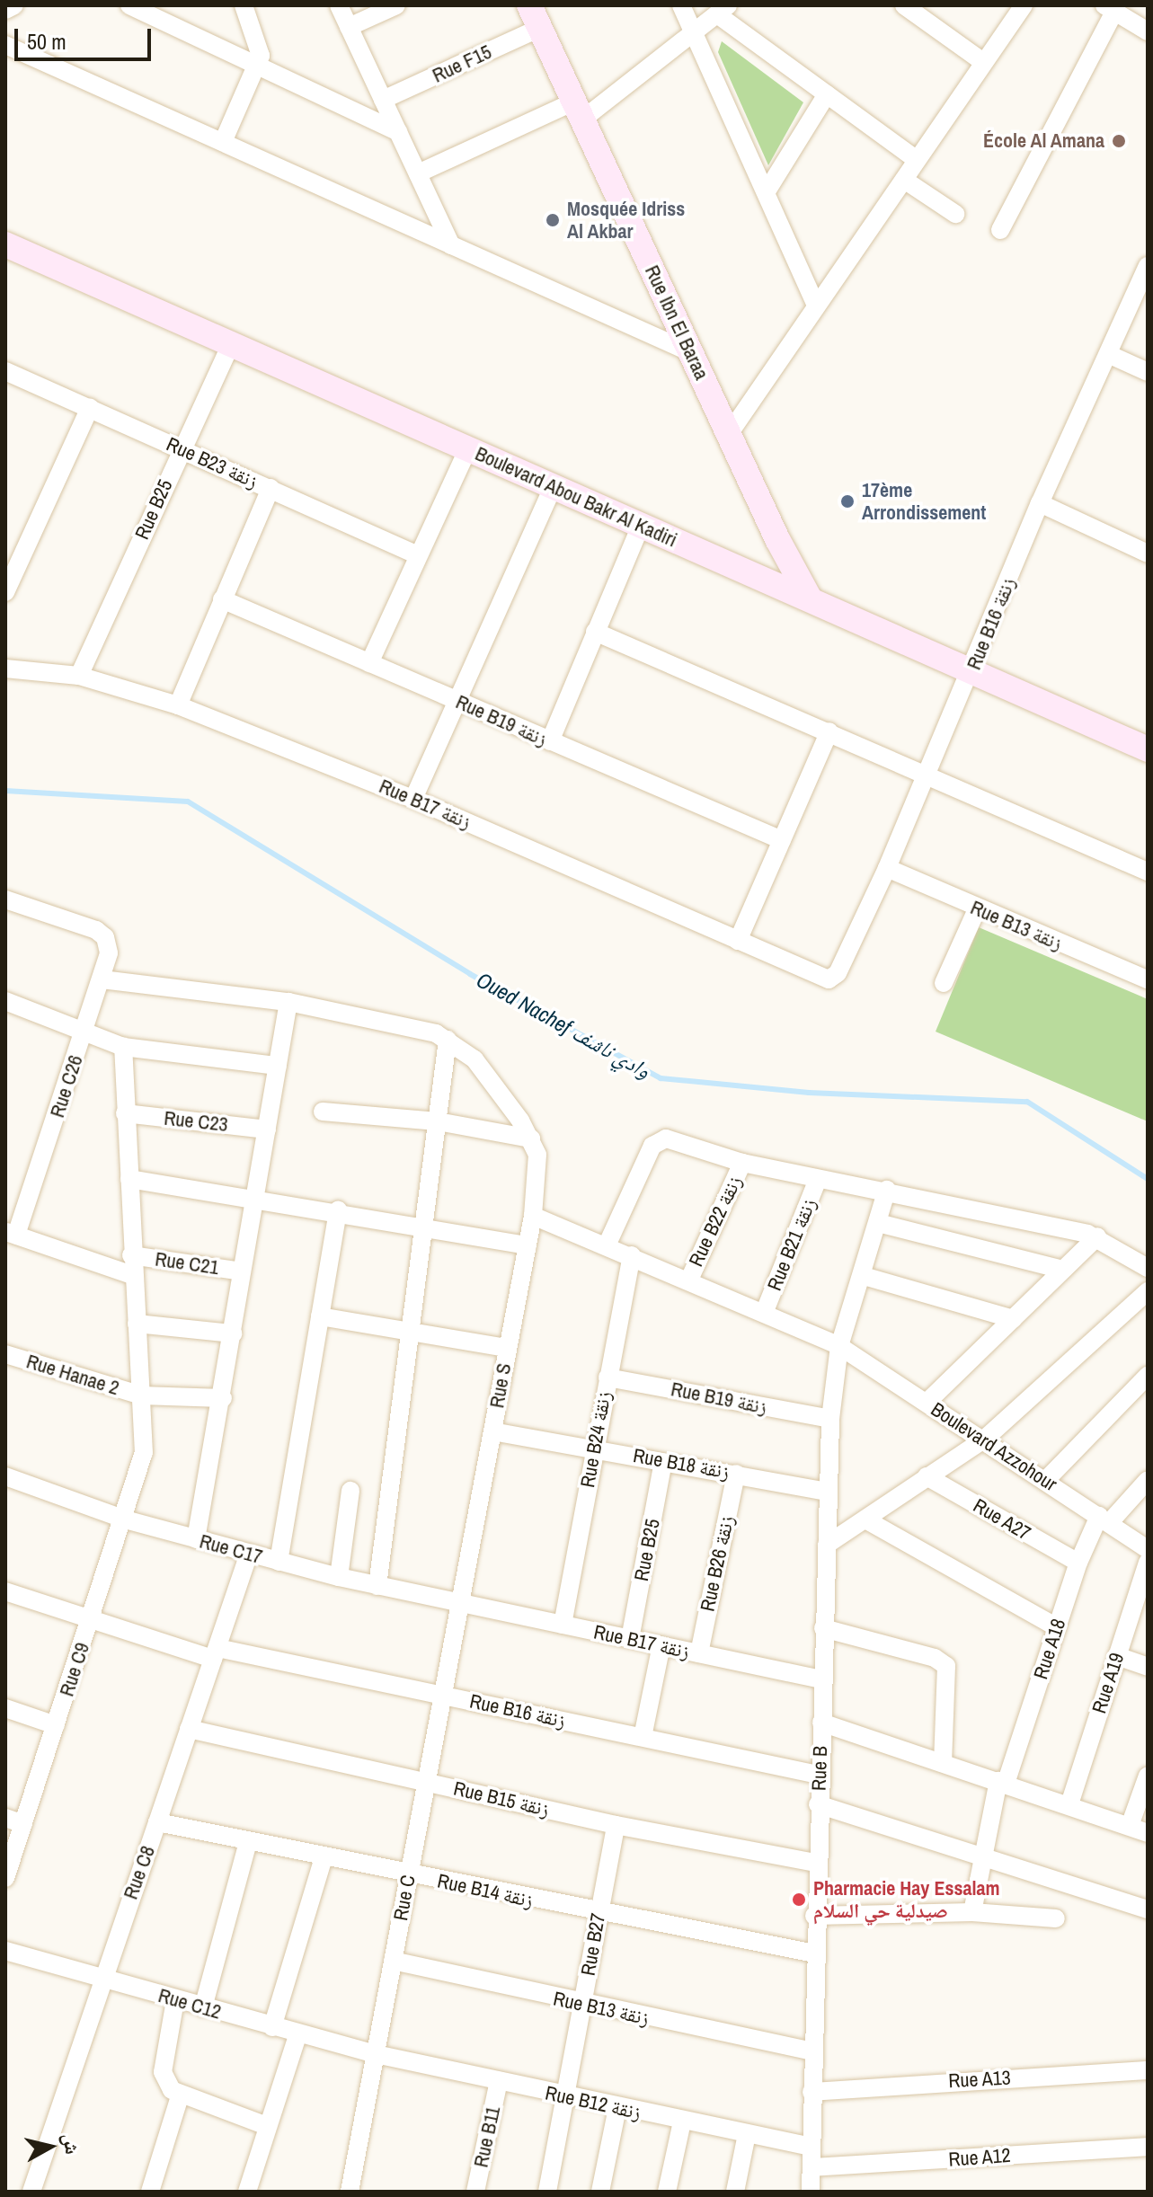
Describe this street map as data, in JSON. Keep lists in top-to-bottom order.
{
  "streets": {
    "main road": ["Rue Ibn El Baraa", "Boulevard Abou Bakr Al Kadiri"],
    "street": [
      "Rue F15",
      "Rue B23 زنقة",
      "Rue B25",
      "Rue B16 زنقة",
      "Rue B19 زنقة",
      "Rue B17 زنقة",
      "Rue B13 زنقة",
      "Rue C26",
      "Rue C23",
      "Rue B22 زنقة",
      "Rue B21 زنقة",
      "Rue C21",
      "Rue Hanae 2",
      "Rue S",
      "Rue B24 زنقة",
      "Boulevard Azzohour",
      "Rue B18 زنقة",
      "Rue A27",
      "Rue C17",
      "Rue B26 زنقة",
      "Rue A18",
      "Rue C9",
      "Rue A19",
      "Rue B",
      "Rue B15 زنقة",
      "Rue C8",
      "Rue B14 زنقة",
      "Rue C",
      "Rue B27",
      "Rue C12",
      "Rue A13",
      "Rue B12 زنقة",
      "Rue B11",
      "Rue A12"
    ]
  },
  "crossings": [
    ["Rue F15", "Rue Ibn El Baraa"],
    ["Rue Ibn El Baraa", "Boulevard Abou Bakr Al Kadiri"],
    ["Rue B23 زنقة", "Rue B25"],
    ["Boulevard Abou Bakr Al Kadiri", "Rue B25"],
    ["Boulevard Abou Bakr Al Kadiri", "Rue B16 زنقة"],
    ["Rue B25", "Rue B17 زنقة"],
    ["Rue B25", "Rue B18 زنقة"],
    ["Rue B16 زنقة", "Rue B17 زنقة"],
    ["Rue B16 زنقة", "Rue B13 زنقة"],
    ["Rue B16 زنقة", "Rue C9"],
    ["Rue B16 زنقة", "Rue B"],
    ["Rue B16 زنقة", "Rue C8"],
    ["Rue B16 زنقة", "Rue C"],
    ["Rue B19 زنقة", "Rue B24 زنقة"],
    ["Rue B19 زنقة", "Rue B"],
    ["Rue B17 زنقة", "Rue S"],
    ["Rue B17 زنقة", "Rue B24 زنقة"],
    ["Rue B17 زنقة", "Rue C17"],
    ["Rue B17 زنقة", "Rue B26 زنقة"],
    ["Rue B17 زنقة", "Rue B"],
    ["Rue B17 زنقة", "Rue C"],
    ["Rue B13 زنقة", "Rue B"],
    ["Rue B13 زنقة", "Rue C"],
    ["Rue B13 زنقة", "Rue B27"],
    ["Rue C23", "Rue C9"],
    ["Rue B22 زنقة", "Boulevard Azzohour"],
    ["Rue B21 زنقة", "Boulevard Azzohour"],
    ["Rue C21", "Rue C9"],
    ["Rue Hanae 2", "Rue C9"],
    ["Rue S", "Boulevard Azzohour"],
    ["Rue S", "Rue B18 زنقة"],
    ["Rue S", "Rue C17"],
    ["Rue S", "Rue C"],
    ["Rue B24 زنقة", "Boulevard Azzohour"],
    ["Rue B24 زنقة", "Rue B18 زنقة"],
    ["Boulevard Azzohour", "Rue A18"],
    ["Boulevard Azzohour", "Rue B"],
    ["Rue B18 زنقة", "Rue B26 زنقة"],
    ["Rue B18 زنقة", "Rue B"],
    ["Rue A27", "Rue A18"],
    ["Rue C17", "Rue C9"],
    ["Rue C17", "Rue C8"],
    ["Rue C17", "Rue C"],
    ["Rue B", "Rue B15 زنقة"],
    ["Rue B", "Rue B14 زنقة"],
    ["Rue B", "Rue A13"],
    ["Rue B", "Rue B12 زنقة"],
    ["Rue B", "Rue A12"],
    ["Rue B15 زنقة", "Rue C8"],
    ["Rue B15 زنقة", "Rue C"],
    ["Rue B15 زنقة", "Rue B27"],
    ["Rue C8", "Rue B14 زنقة"],
    ["Rue C8", "Rue C12"],
    ["Rue B14 زنقة", "Rue C"],
    ["Rue B14 زنقة", "Rue B27"],
    ["Rue C", "Rue C12"],
    ["Rue C", "Rue B12 زنقة"],
    ["Rue B27", "Rue B12 زنقة"],
    ["Rue C12", "Rue B12 زنقة"],
    ["Rue B12 زنقة", "Rue B11"]
  ],
  "water": ["Oued Nachef وادي ناشف"],
  "places": [
    "École Al Amana",
    "Mosquée Idriss Al Akbar",
    "17ème Arrondissement",
    "Pharmacie Hay Essalam صيدلية حي السلام"
  ],
  "scale_bar": "50 m",
  "north": "right"
}
